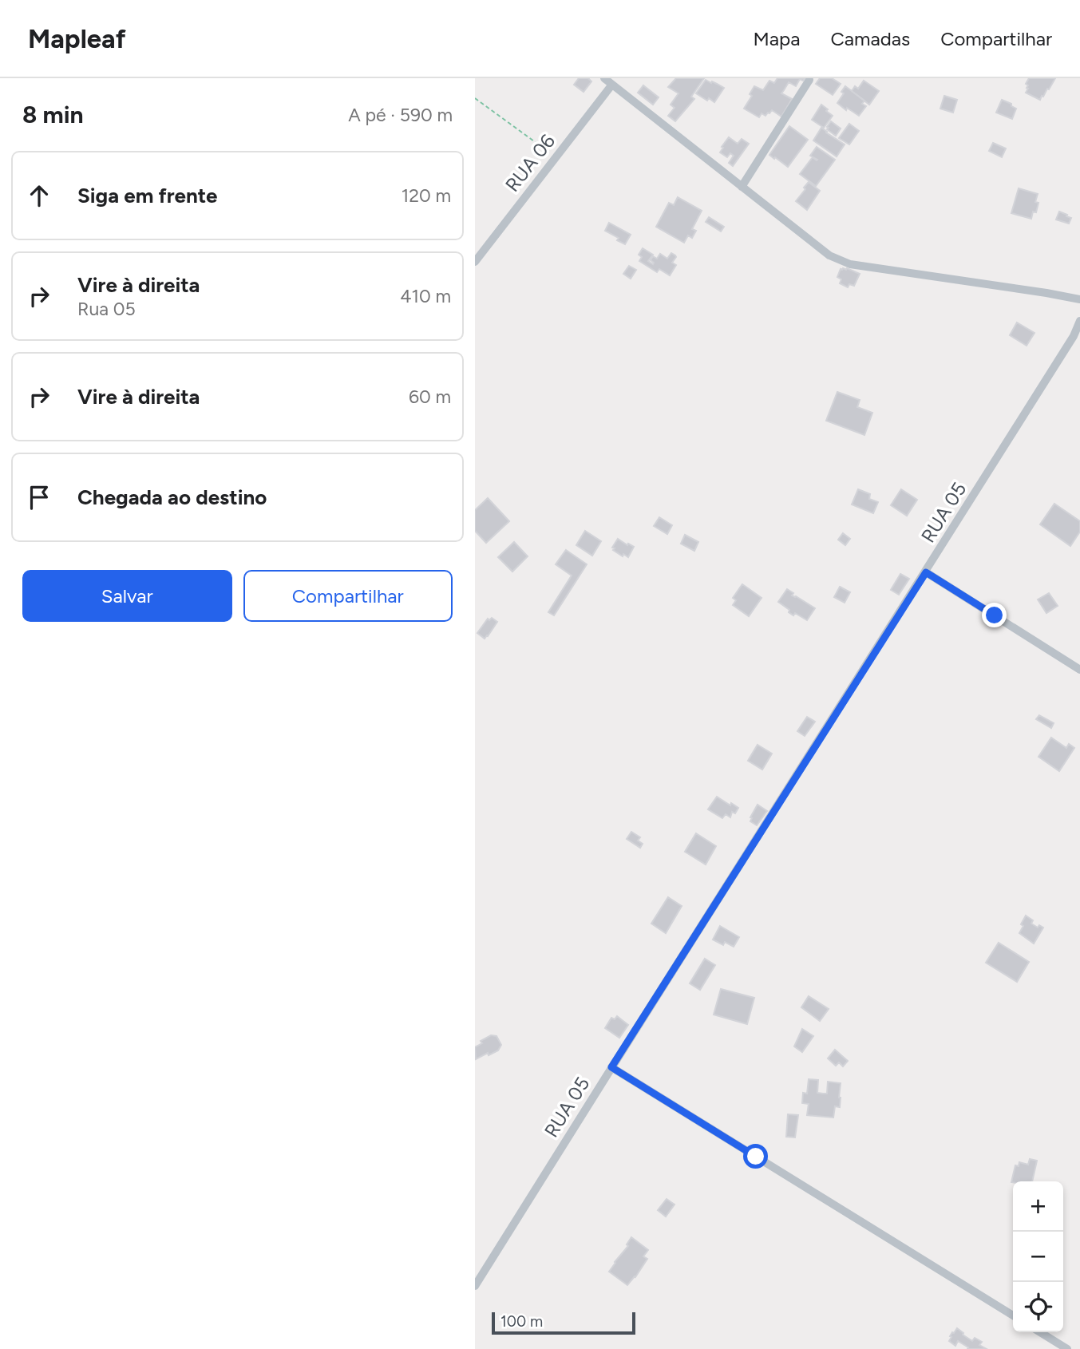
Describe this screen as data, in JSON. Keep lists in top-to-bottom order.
{
  "streets": {
    "street": ["RUA 06", "RUA 05"]
  },
  "scale_bar": "100 m",
  "page": {
    "header": "Mapleaf",
    "nav": ["Mapa", "Camadas", "Compartilhar"],
    "heading": ["8 min", "A pé · 590 m"],
    "list": [
      ["Siga em frente", "120 m"],
      ["Vire à direita", "Rua 05", "410 m"],
      ["Vire à direita", "60 m"],
      "Chegada ao destino"
    ],
    "buttons": ["Salvar", "Compartilhar"],
    "map_buttons": ["+", "−"],
    "scale": "100 m"
  }
}
